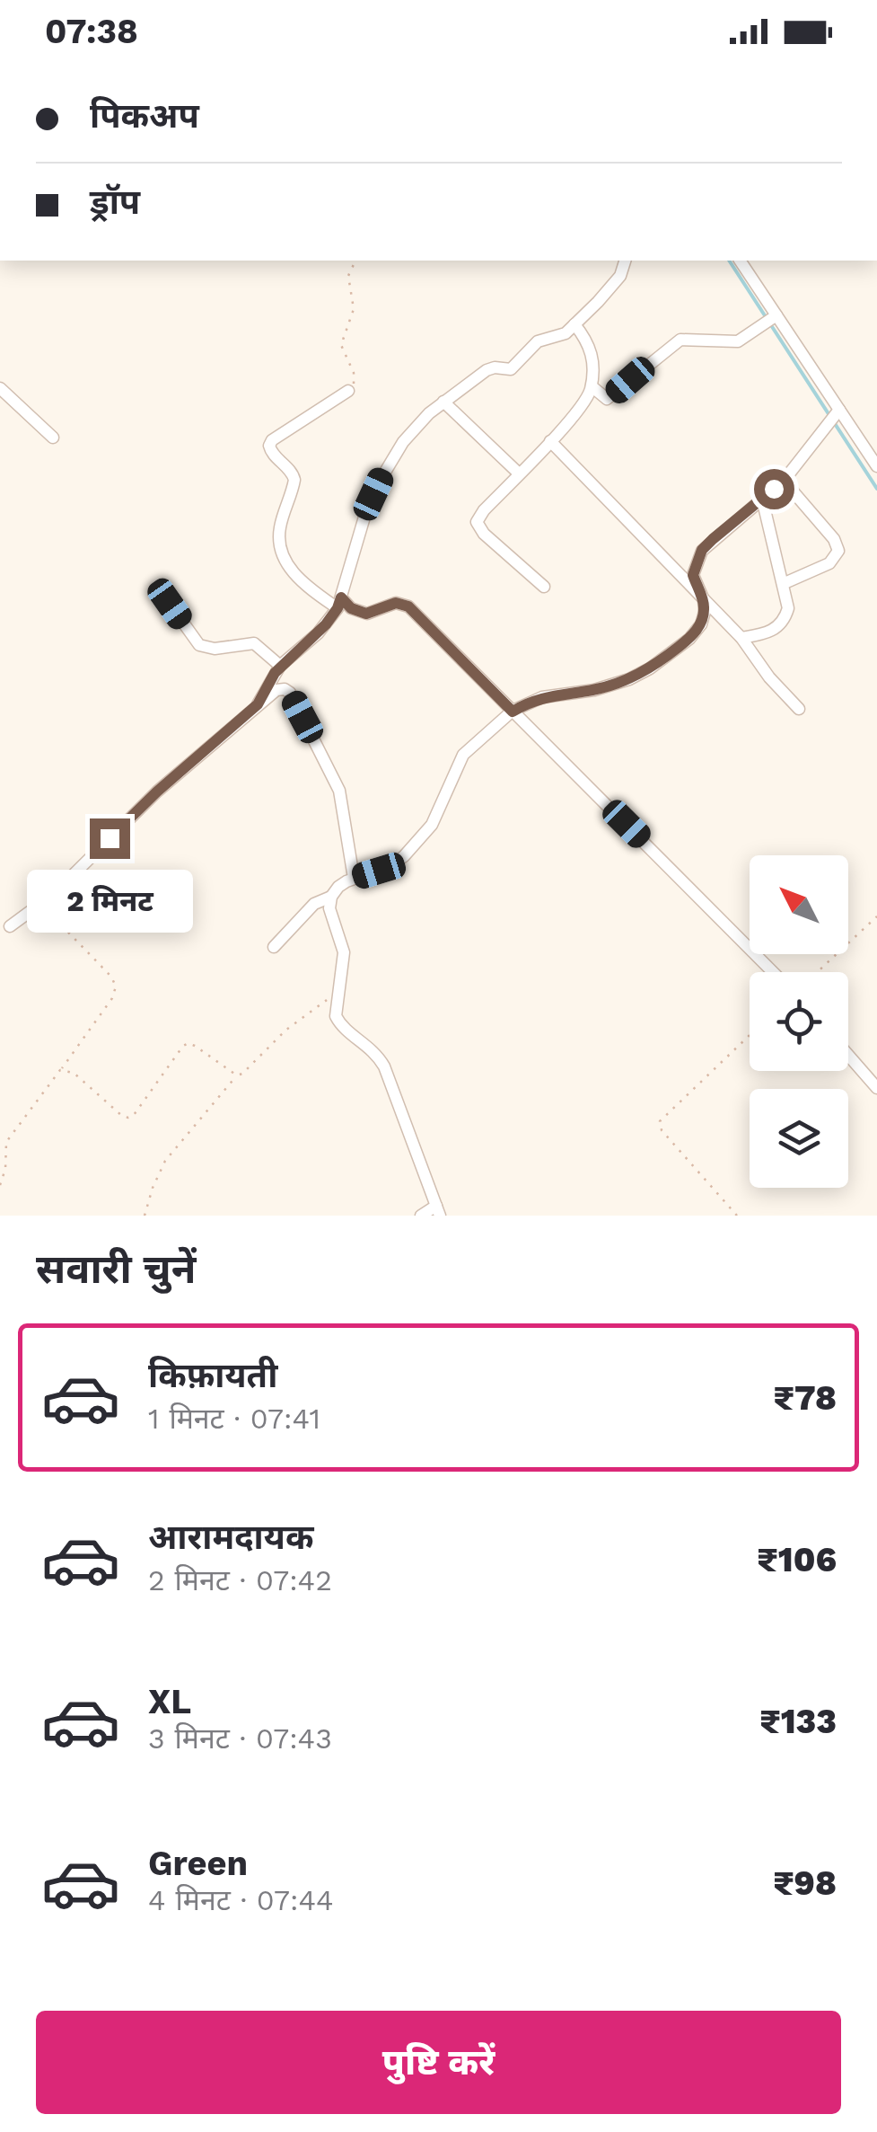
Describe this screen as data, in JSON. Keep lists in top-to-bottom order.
{
  "north": "top left",
  "page": {
    "status": "07:38",
    "banner": ["पिकअप", "ड्रॉप"],
    "bubble": "2 मिनट",
    "heading": "सवारी चुनें",
    "list": [
      {
        "name": "किफ़ायती",
        "note": "1 मिनट · 07:41",
        "value": "₹78"
      },
      {
        "name": "आरामदायक",
        "note": "2 मिनट · 07:42",
        "value": "₹106"
      },
      {
        "name": "XL",
        "note": "3 मिनट · 07:43",
        "value": "₹133"
      },
      {
        "name": "Green",
        "note": "4 मिनट · 07:44",
        "value": "₹98"
      }
    ],
    "buttons": "पुष्टि करें"
  }
}
